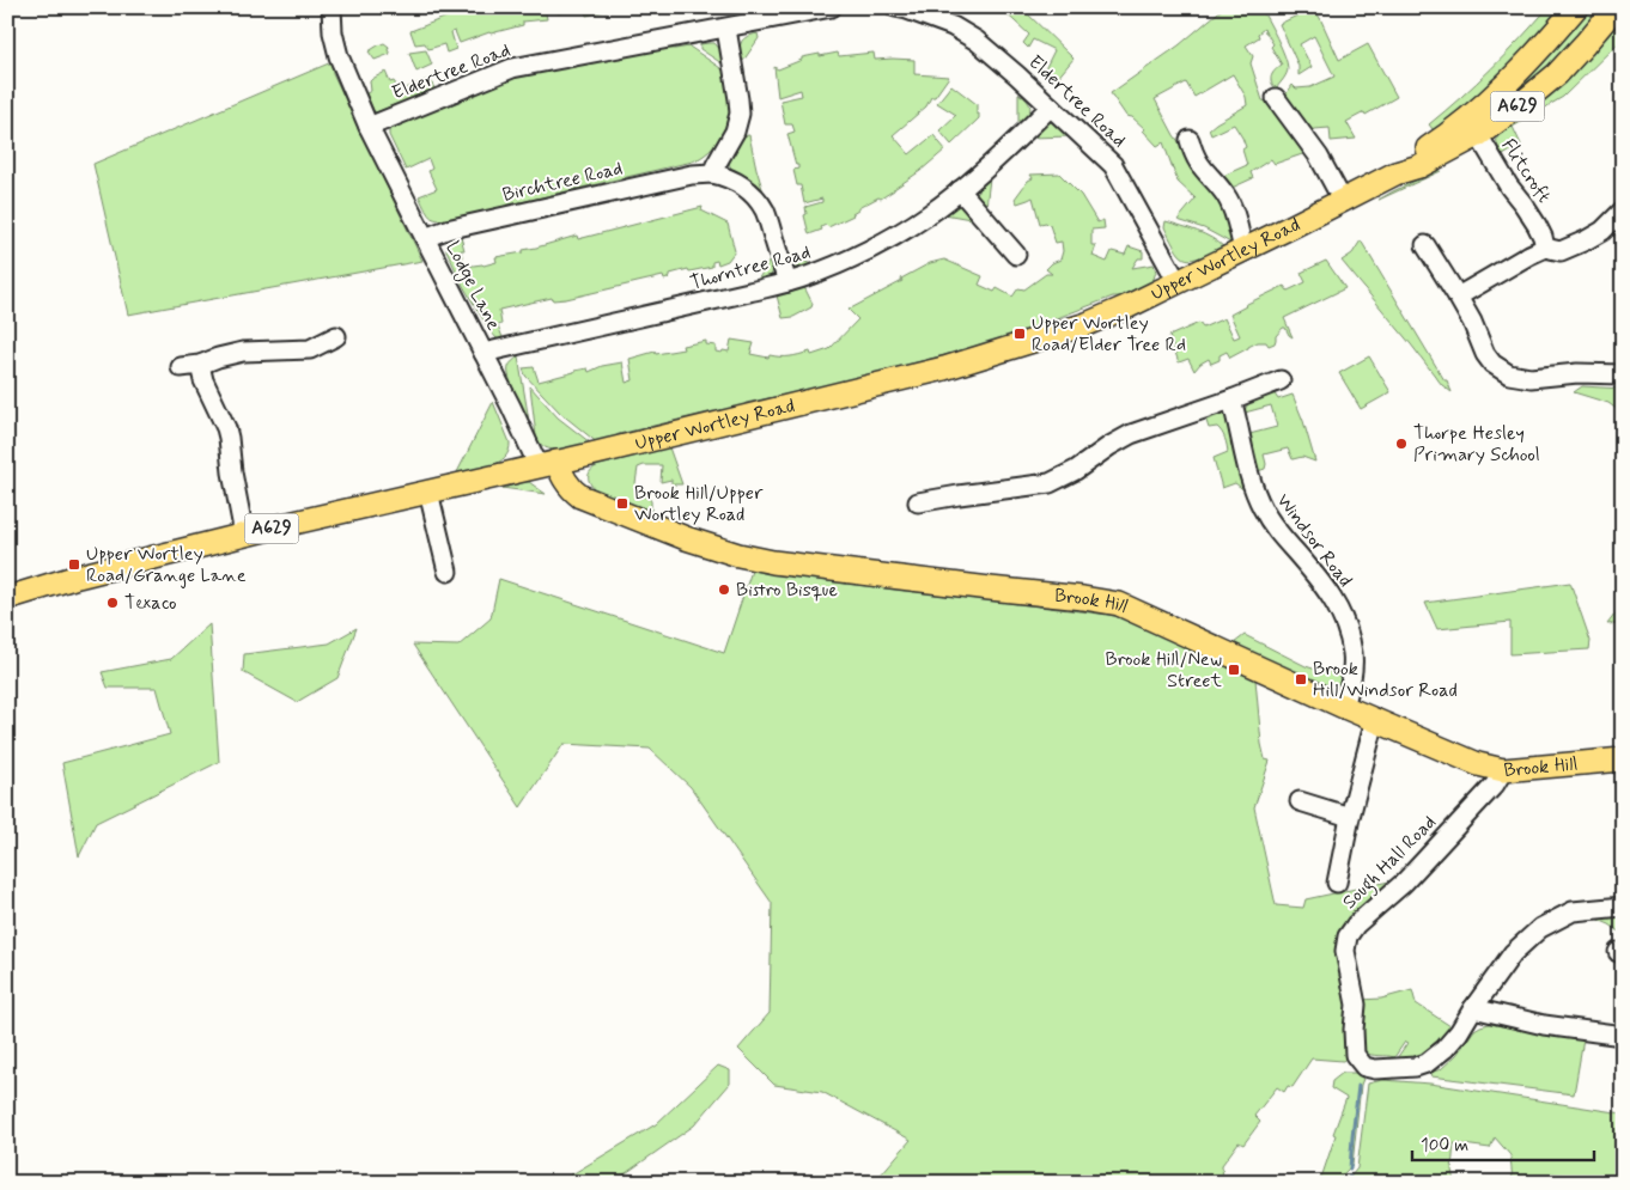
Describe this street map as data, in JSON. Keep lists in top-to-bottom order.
{
  "streets": {
    "main road": ["A629", "Upper Wortley Road", "Brook Hill"],
    "street": [
      "Eldertree Road",
      "Flitcroft",
      "Birchtree Road",
      "Thorntree Road",
      "Lodge Lane",
      "Windsor Road",
      "Sough Hall Road"
    ]
  },
  "crossings": [
    ["Eldertree Road", "Upper Wortley Road"],
    ["Eldertree Road", "Thorntree Road"],
    ["Eldertree Road", "Lodge Lane"],
    ["Flitcroft", "Upper Wortley Road"],
    ["Birchtree Road", "Lodge Lane"],
    ["Upper Wortley Road", "Lodge Lane"],
    ["Upper Wortley Road", "Brook Hill"],
    ["Thorntree Road", "Lodge Lane"],
    ["Lodge Lane", "Brook Hill"],
    ["Windsor Road", "Brook Hill"],
    ["Brook Hill", "Sough Hall Road"]
  ],
  "places": {
    "transit": [
      "Upper Wortley Road/Elder Tree Rd",
      "Brook Hill/Upper Wortley Road",
      "Upper Wortley Road/Grange Lane",
      "Brook Hill/New Street",
      "Brook Hill/Windsor Road"
    ],
    "other": ["Thorpe Hesley Primary School", "Bistro Bisque", "Texaco"]
  },
  "scale_bar": "100 m"
}
